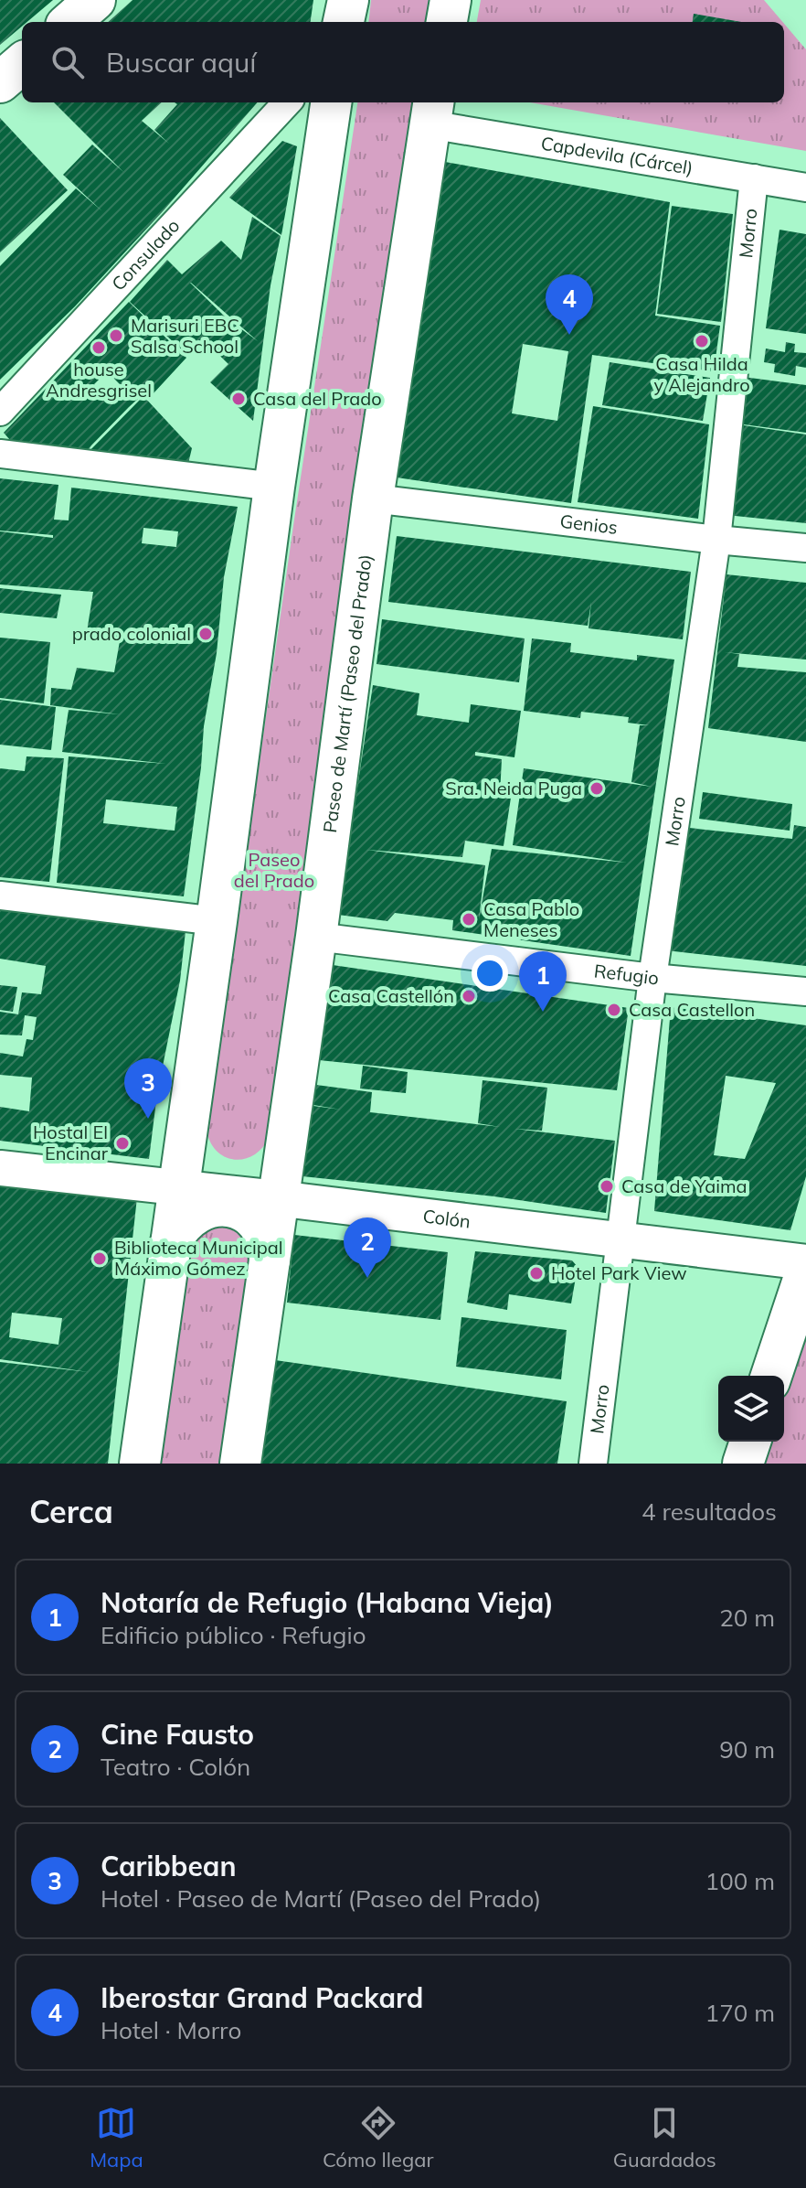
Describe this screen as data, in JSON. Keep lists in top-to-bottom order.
{
  "streets": {
    "main road": ["Paseo de Martí (Paseo del Prado)"],
    "street": [
      "Capdevila (Cárcel)",
      "Morro",
      "Consulado",
      "Genios",
      "Refugio",
      "Colón"
    ]
  },
  "crossings": [
    ["Capdevila (Cárcel)", "Morro"],
    ["Capdevila (Cárcel)", "Paseo de Martí (Paseo del Prado)"],
    ["Morro", "Genios"],
    ["Morro", "Refugio"],
    ["Morro", "Colón"],
    ["Genios", "Paseo de Martí (Paseo del Prado)"],
    ["Paseo de Martí (Paseo del Prado)", "Refugio"],
    ["Paseo de Martí (Paseo del Prado)", "Colón"]
  ],
  "parks": ["Paseo del Prado"],
  "places": [
    "Marisuri EBC Salsa School",
    "Casa Hilda y Alejandro",
    "house Andresgrisel",
    "Casa del Prado",
    "prado colonial",
    "Sra. Neida Puga",
    "Casa Pablo Meneses",
    "Casa Castellón",
    "Casa Castellon",
    "Hostal El Encinar",
    "Casa de Yaima",
    "Biblioteca Municipal Máximo Gómez",
    "Hotel Park View"
  ],
  "page": {
    "search": "Buscar aquí",
    "pins": [
      "4",
      "1",
      "3",
      "2"
    ],
    "heading": ["Cerca", "4 resultados"],
    "list": [
      {
        "mark": "1",
        "name": "Notaría de Refugio (Habana Vieja)",
        "note": "Edificio público · Refugio",
        "value": "20 m"
      },
      {
        "mark": "2",
        "name": "Cine Fausto",
        "note": "Teatro · Colón",
        "value": "90 m"
      },
      {
        "mark": "3",
        "name": "Caribbean",
        "note": "Hotel · Paseo de Martí (Paseo del Prado)",
        "value": "100 m"
      },
      {
        "mark": "4",
        "name": "Iberostar Grand Packard",
        "note": "Hotel · Morro",
        "value": "170 m"
      }
    ],
    "nav": ["Mapa", "Cómo llegar", "Guardados"]
  }
}
